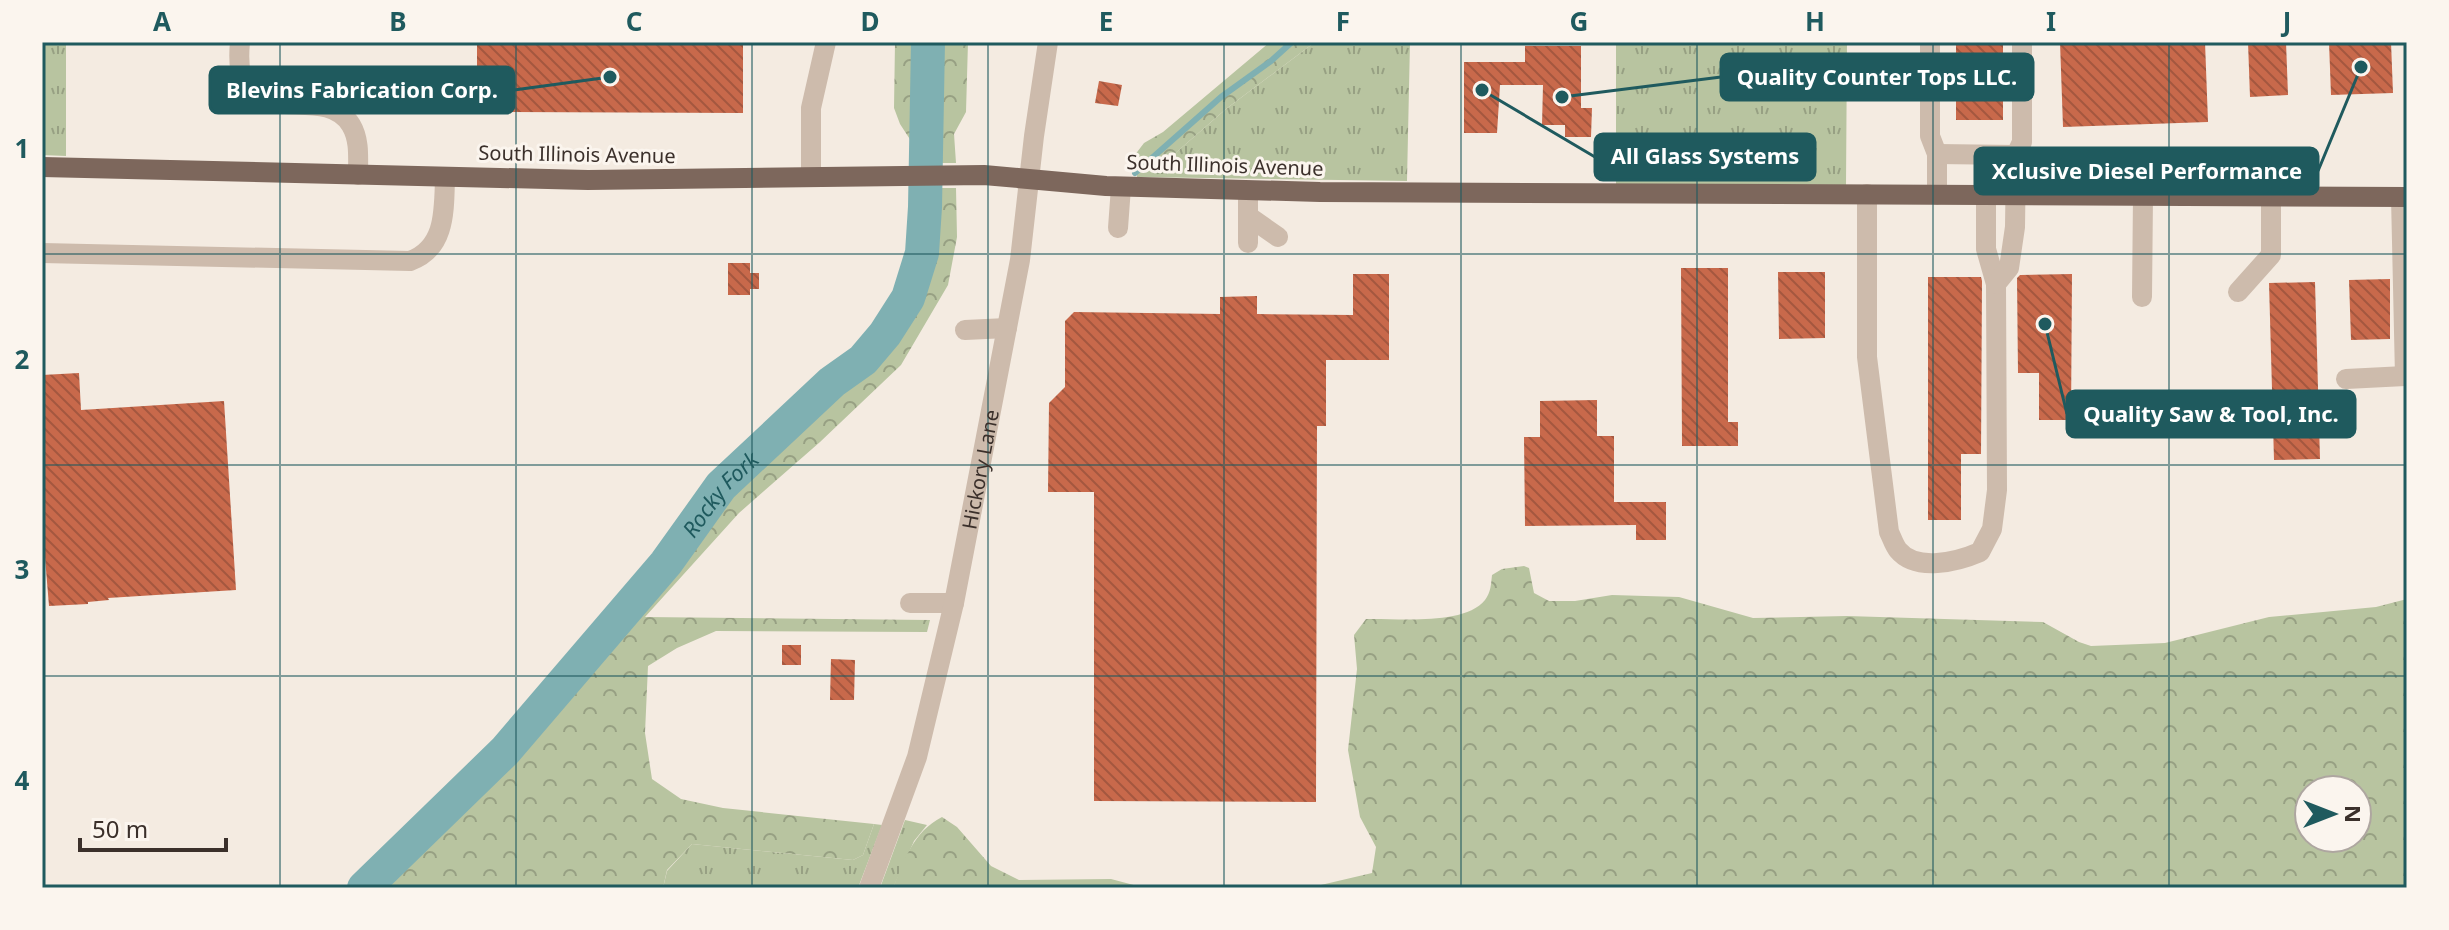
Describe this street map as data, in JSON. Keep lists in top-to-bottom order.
{
  "streets": {
    "main road": ["South Illinois Avenue"],
    "street": ["Hickory Lane"]
  },
  "crossings": [
    ["South Illinois Avenue", "Hickory Lane"]
  ],
  "water": ["Rocky Fork"],
  "places": [
    "Xclusive Diesel Performance",
    "Blevins Fabrication Corp.",
    "All Glass Systems",
    "Quality Counter Tops LLC.",
    "Quality Saw & Tool, Inc."
  ],
  "scale_bar": "50 m",
  "north": "right",
  "grid": {
    "columns": [
      "A",
      "B",
      "C",
      "D",
      "E",
      "F",
      "G",
      "H",
      "I",
      "J"
    ],
    "rows": [
      "1",
      "2",
      "3",
      "4"
    ]
  }
}
